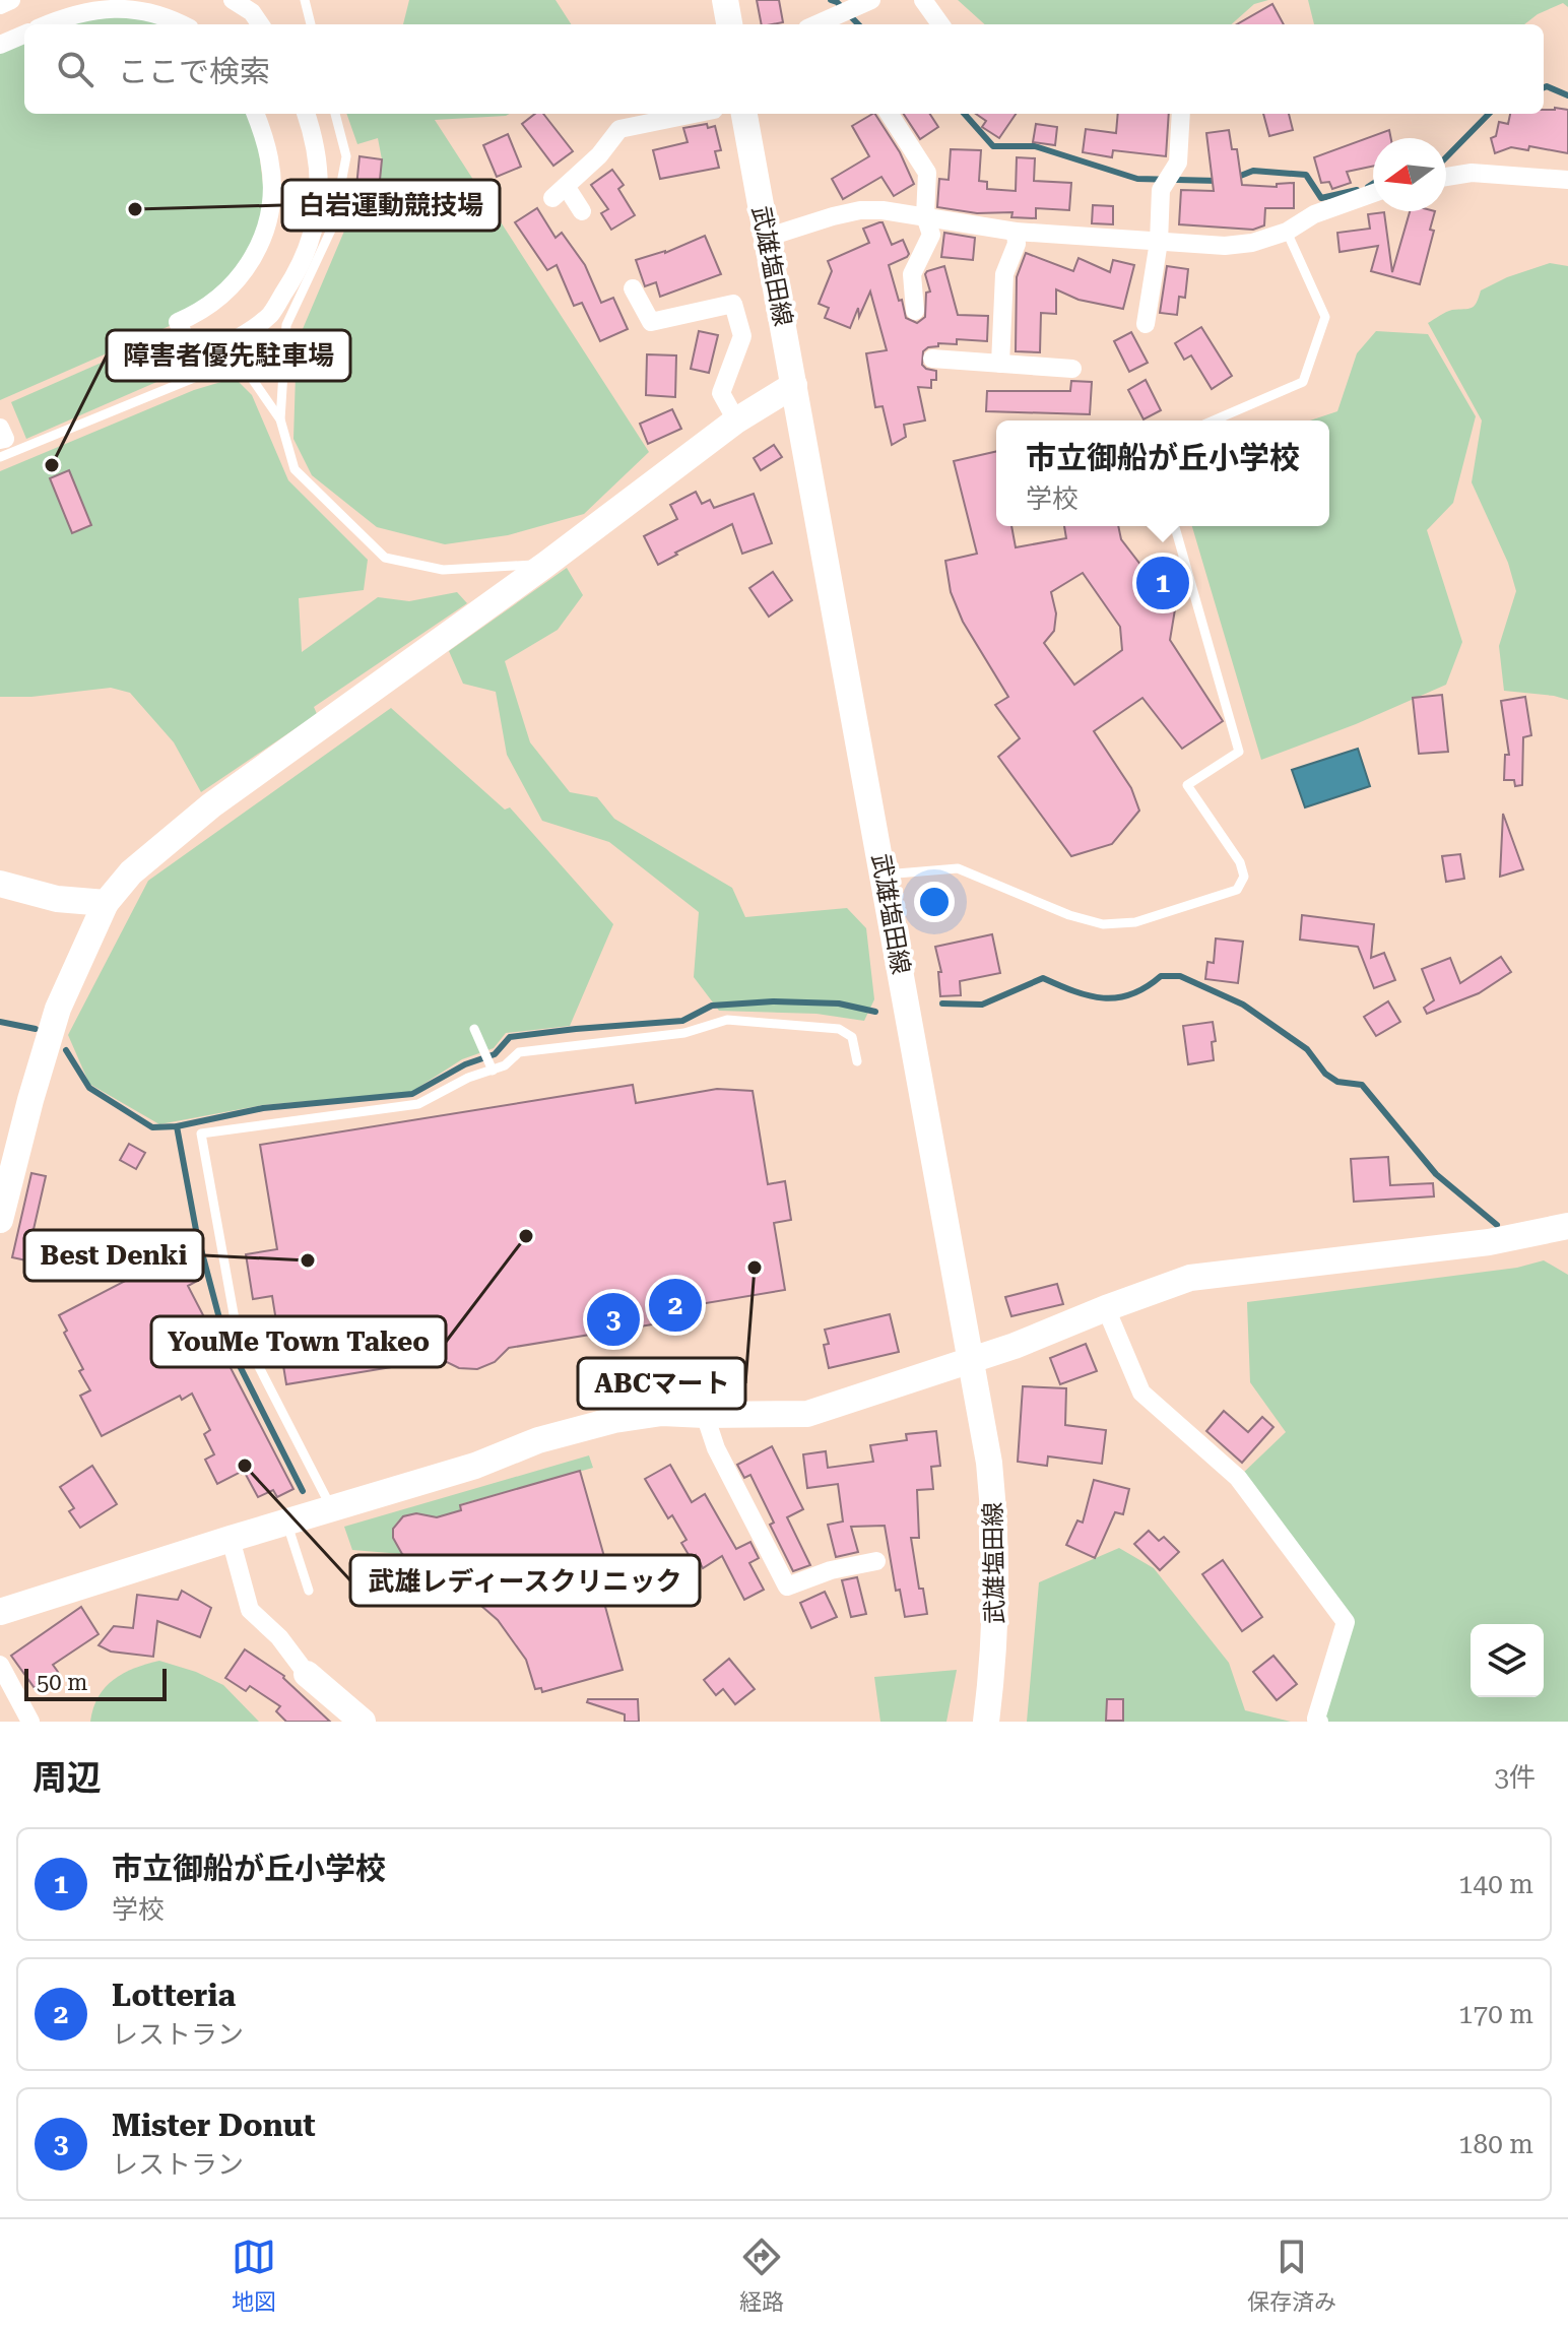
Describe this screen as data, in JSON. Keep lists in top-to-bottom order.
{
  "streets": {
    "street": ["武雄塩田線"]
  },
  "places": [
    "白岩運動競技場",
    "障害者優先駐車場",
    "YouMe Town Takeo",
    "Best Denki",
    "ABCマート",
    "武雄レディースクリニック"
  ],
  "scale_bar": "50 m",
  "north": "left",
  "page": {
    "search": "ここで検索",
    "popup": ["市立御船が丘小学校", "学校"],
    "pins": ["1", "2", "3"],
    "scale": "50 m",
    "heading": ["周辺", "3件"],
    "list": [
      {
        "mark": "1",
        "name": "市立御船が丘小学校",
        "note": "学校",
        "value": "140 m"
      },
      {
        "mark": "2",
        "name": "Lotteria",
        "note": "レストラン",
        "value": "170 m"
      },
      {
        "mark": "3",
        "name": "Mister Donut",
        "note": "レストラン",
        "value": "180 m"
      }
    ],
    "nav": ["地図", "経路", "保存済み"]
  }
}
